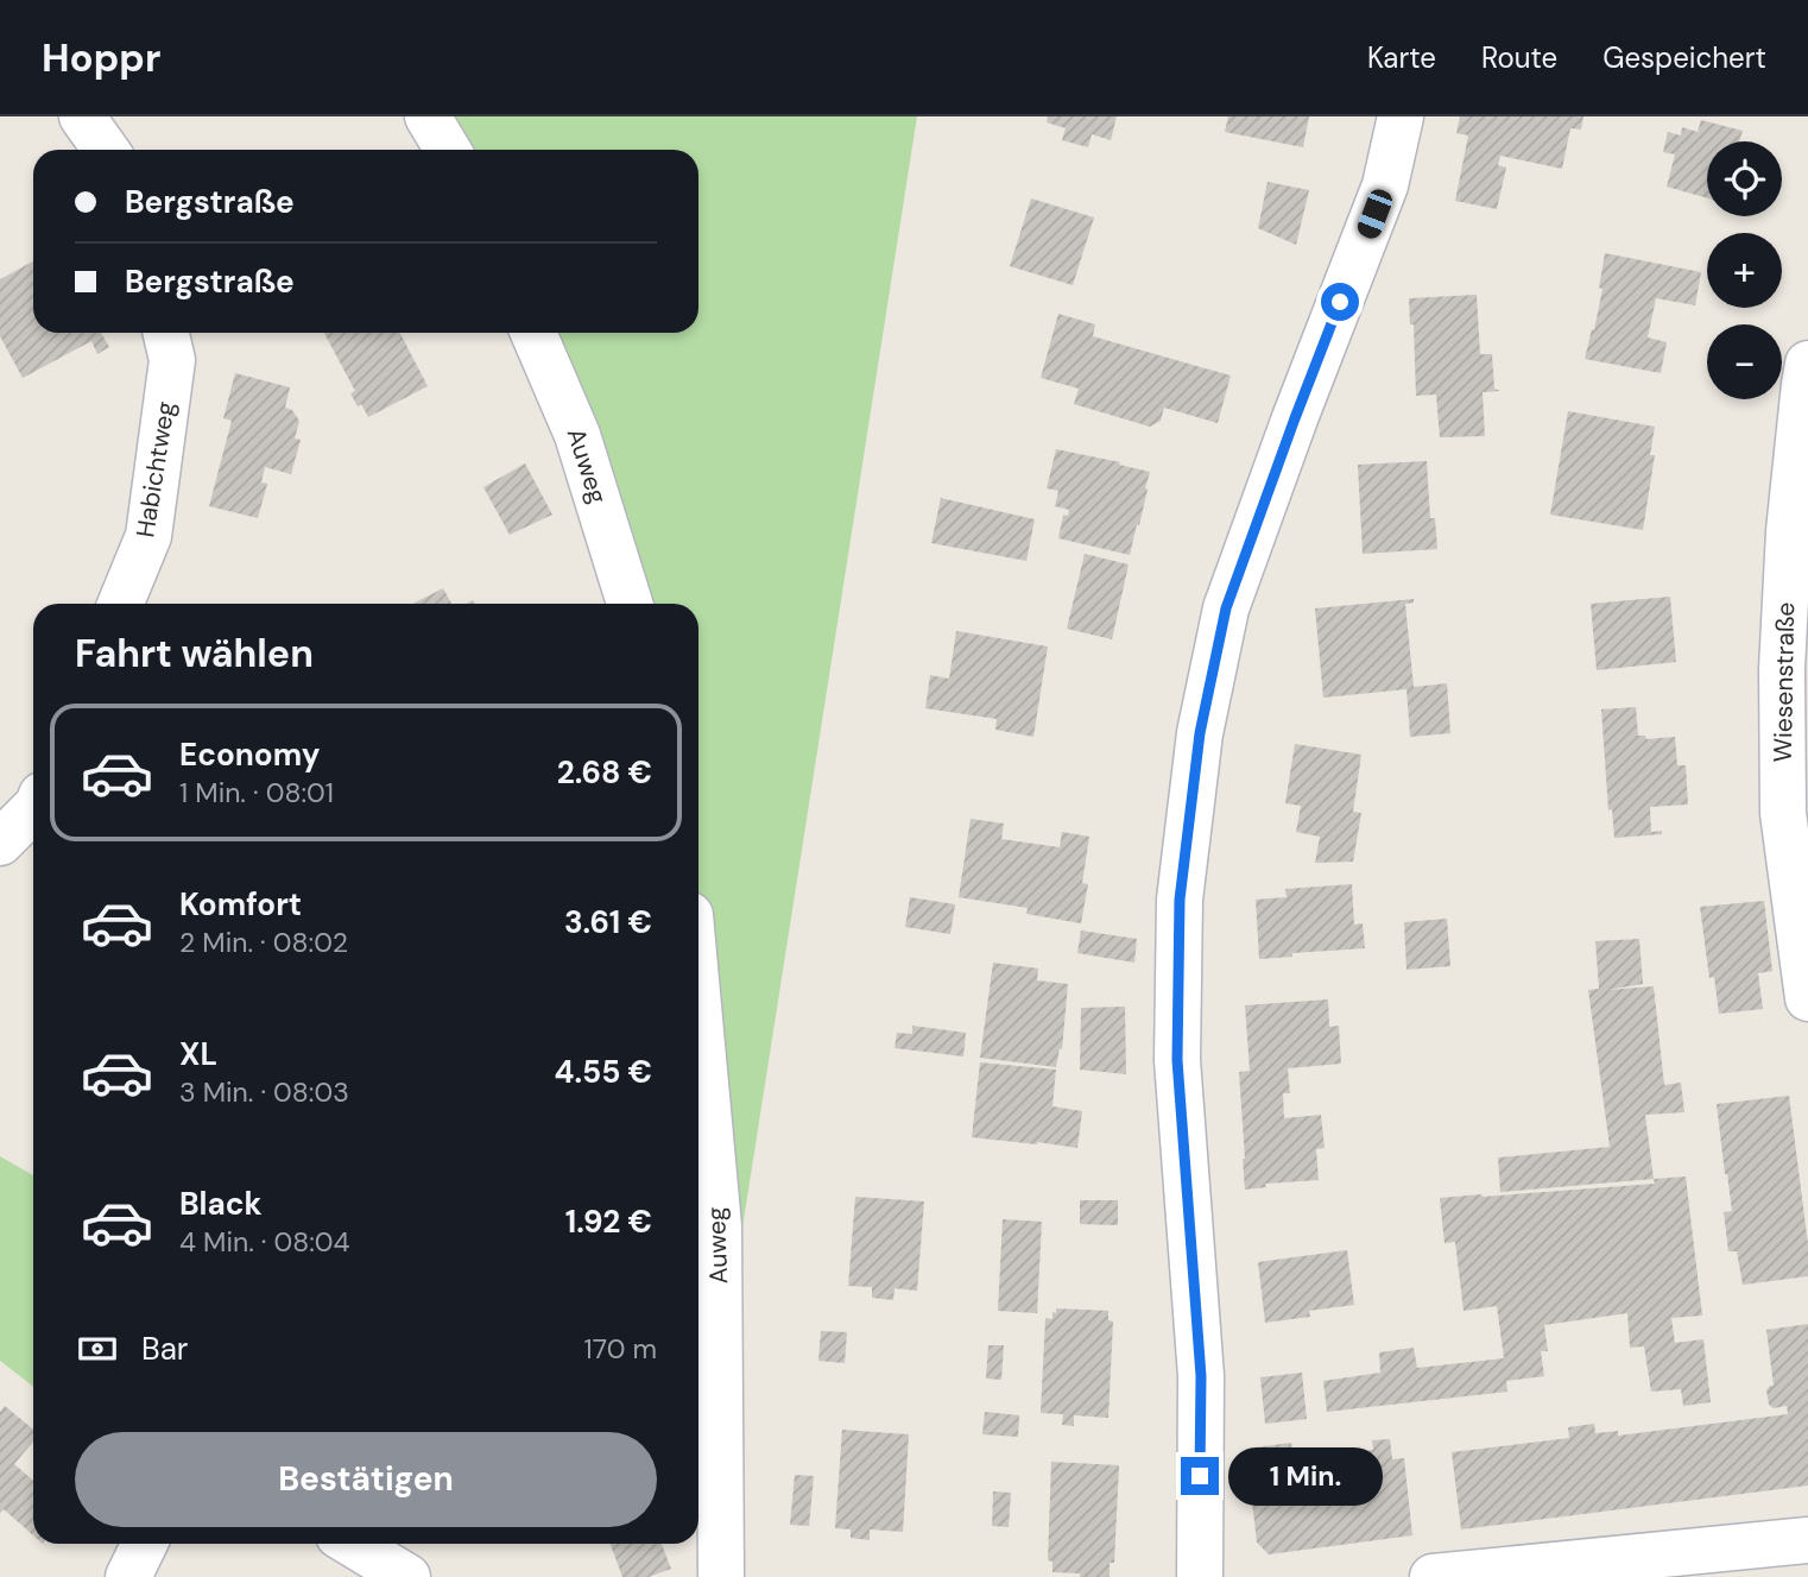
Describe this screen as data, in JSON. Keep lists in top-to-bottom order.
{
  "streets": {
    "street": ["Auweg", "Habichtweg", "Wiesenstraße"]
  },
  "page": {
    "header": "Hoppr",
    "nav": ["Karte", "Route", "Gespeichert"],
    "map_buttons": ["+", "−"],
    "banner": ["Bergstraße", "Bergstraße"],
    "heading": "Fahrt wählen",
    "list": [
      {
        "name": "Economy",
        "note": "1 Min. · 08:01",
        "value": "2.68 €"
      },
      {
        "name": "Komfort",
        "note": "2 Min. · 08:02",
        "value": "3.61 €"
      },
      {
        "name": "XL",
        "note": "3 Min. · 08:03",
        "value": "4.55 €"
      },
      {
        "name": "Black",
        "note": "4 Min. · 08:04",
        "value": "1.92 €"
      }
    ],
    "pay": ["Bar", "170 m"],
    "buttons": "Bestätigen",
    "bubble": "1 Min."
  }
}
